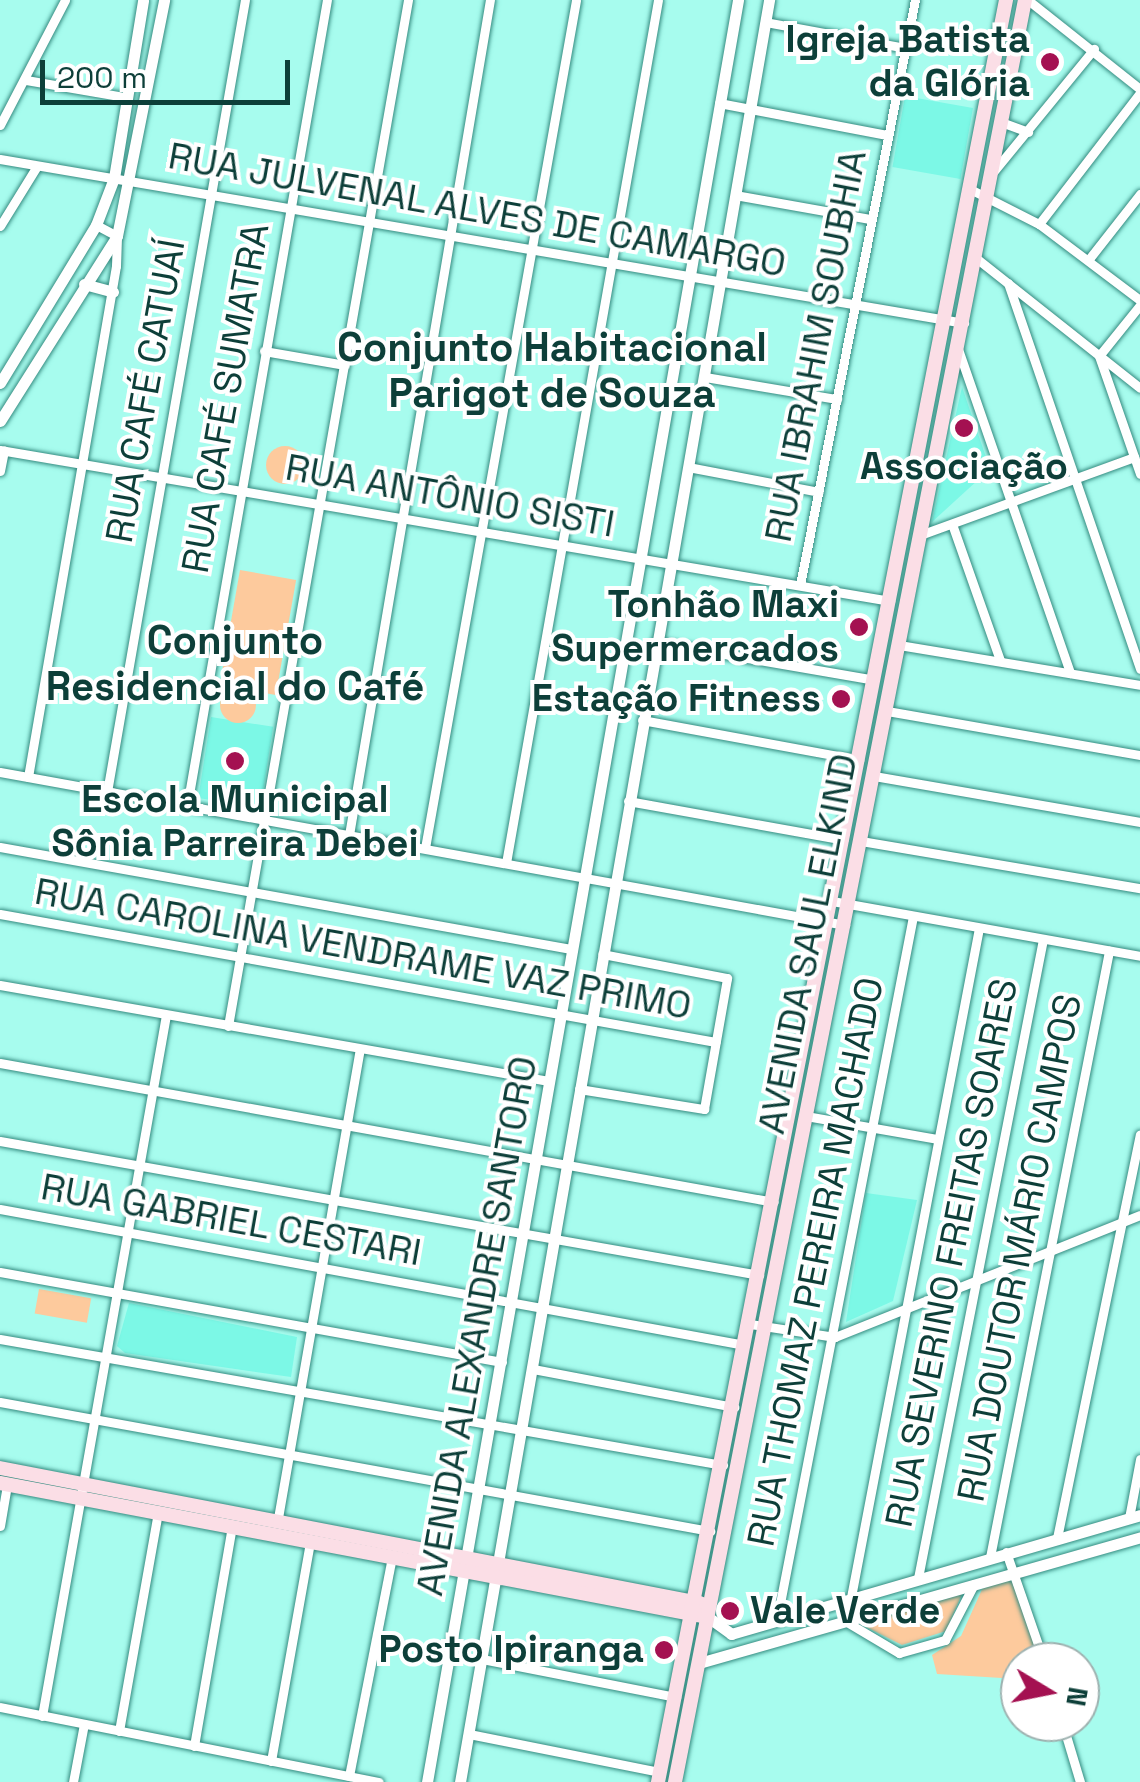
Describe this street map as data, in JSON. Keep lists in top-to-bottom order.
{
  "streets": {
    "main road": ["AVENIDA SAUL ELKIND"],
    "street": [
      "RUA JULVENAL ALVES DE CAMARGO",
      "RUA IBRAHIM SOUBHIA",
      "RUA CAFÉ CATUAÍ",
      "RUA CAFÉ SUMATRA",
      "RUA ANTÔNIO SISTI",
      "RUA CAROLINA VENDRAME VAZ PRIMO",
      "RUA GABRIEL CESTARI",
      "RUA DOUTOR MÁRIO CAMPOS",
      "RUA SEVERINO FREITAS SOARES",
      "RUA THOMAZ PEREIRA MACHADO",
      "AVENIDA ALEXANDRE SANTORO"
    ]
  },
  "crossings": [
    ["RUA JULVENAL ALVES DE CAMARGO", "RUA IBRAHIM SOUBHIA"],
    ["RUA JULVENAL ALVES DE CAMARGO", "RUA CAFÉ CATUAÍ"],
    ["RUA JULVENAL ALVES DE CAMARGO", "RUA CAFÉ SUMATRA"],
    ["RUA JULVENAL ALVES DE CAMARGO", "AVENIDA SAUL ELKIND"],
    ["RUA JULVENAL ALVES DE CAMARGO", "AVENIDA ALEXANDRE SANTORO"],
    ["RUA IBRAHIM SOUBHIA", "RUA ANTÔNIO SISTI"],
    ["RUA CAFÉ CATUAÍ", "RUA ANTÔNIO SISTI"],
    ["RUA CAFÉ SUMATRA", "RUA ANTÔNIO SISTI"],
    ["RUA ANTÔNIO SISTI", "AVENIDA SAUL ELKIND"],
    ["RUA ANTÔNIO SISTI", "AVENIDA ALEXANDRE SANTORO"],
    ["AVENIDA SAUL ELKIND", "RUA GABRIEL CESTARI"],
    ["RUA CAROLINA VENDRAME VAZ PRIMO", "AVENIDA ALEXANDRE SANTORO"],
    ["RUA GABRIEL CESTARI", "AVENIDA ALEXANDRE SANTORO"]
  ],
  "districts": ["Conjunto Habitacional Parigot de Souza", "Conjunto Residencial do Café"],
  "places": [
    "Igreja Batista da Glória",
    "Associação",
    "Tonhão Maxi Supermercados",
    "Estação Fitness",
    "Escola Municipal Sônia Parreira Debei",
    "Vale Verde",
    "Posto Ipiranga"
  ],
  "scale_bar": "200 m",
  "north": "right"
}
